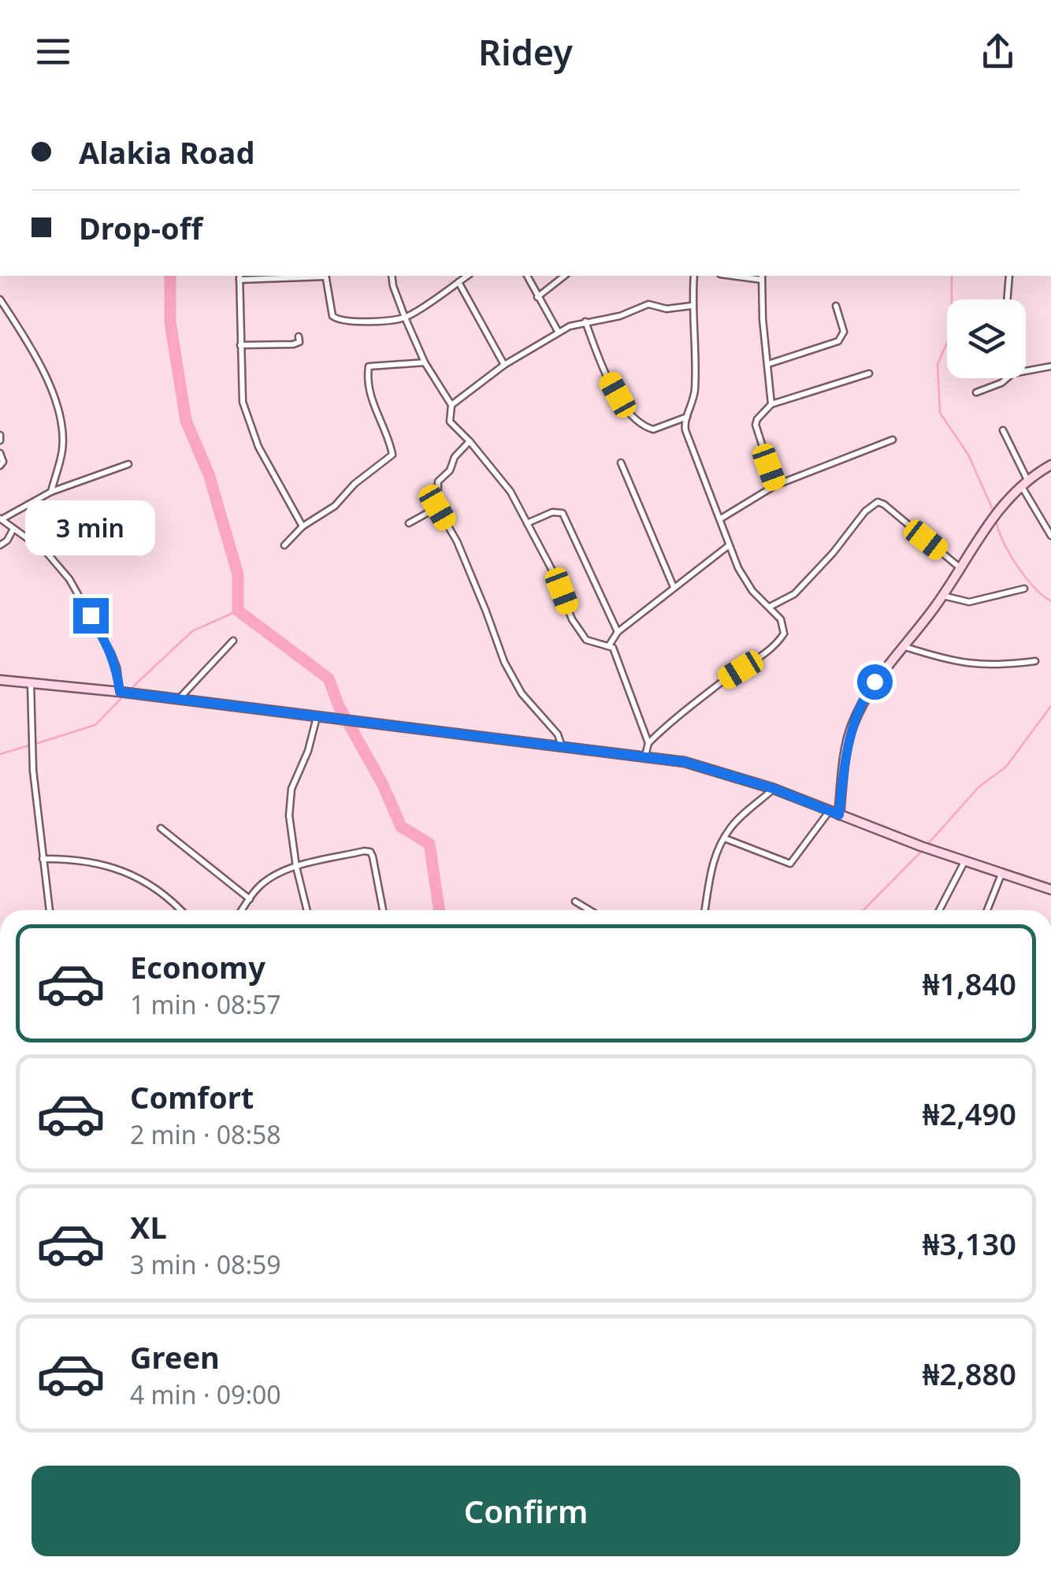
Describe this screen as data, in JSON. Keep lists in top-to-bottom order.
{
  "page": {
    "header": "Ridey",
    "banner": ["Alakia Road", "Drop-off"],
    "bubble": "3 min",
    "list": [
      {
        "name": "Economy",
        "note": "1 min · 08:57",
        "value": "₦1,840"
      },
      {
        "name": "Comfort",
        "note": "2 min · 08:58",
        "value": "₦2,490"
      },
      {
        "name": "XL",
        "note": "3 min · 08:59",
        "value": "₦3,130"
      },
      {
        "name": "Green",
        "note": "4 min · 09:00",
        "value": "₦2,880"
      }
    ],
    "buttons": "Confirm"
  }
}
